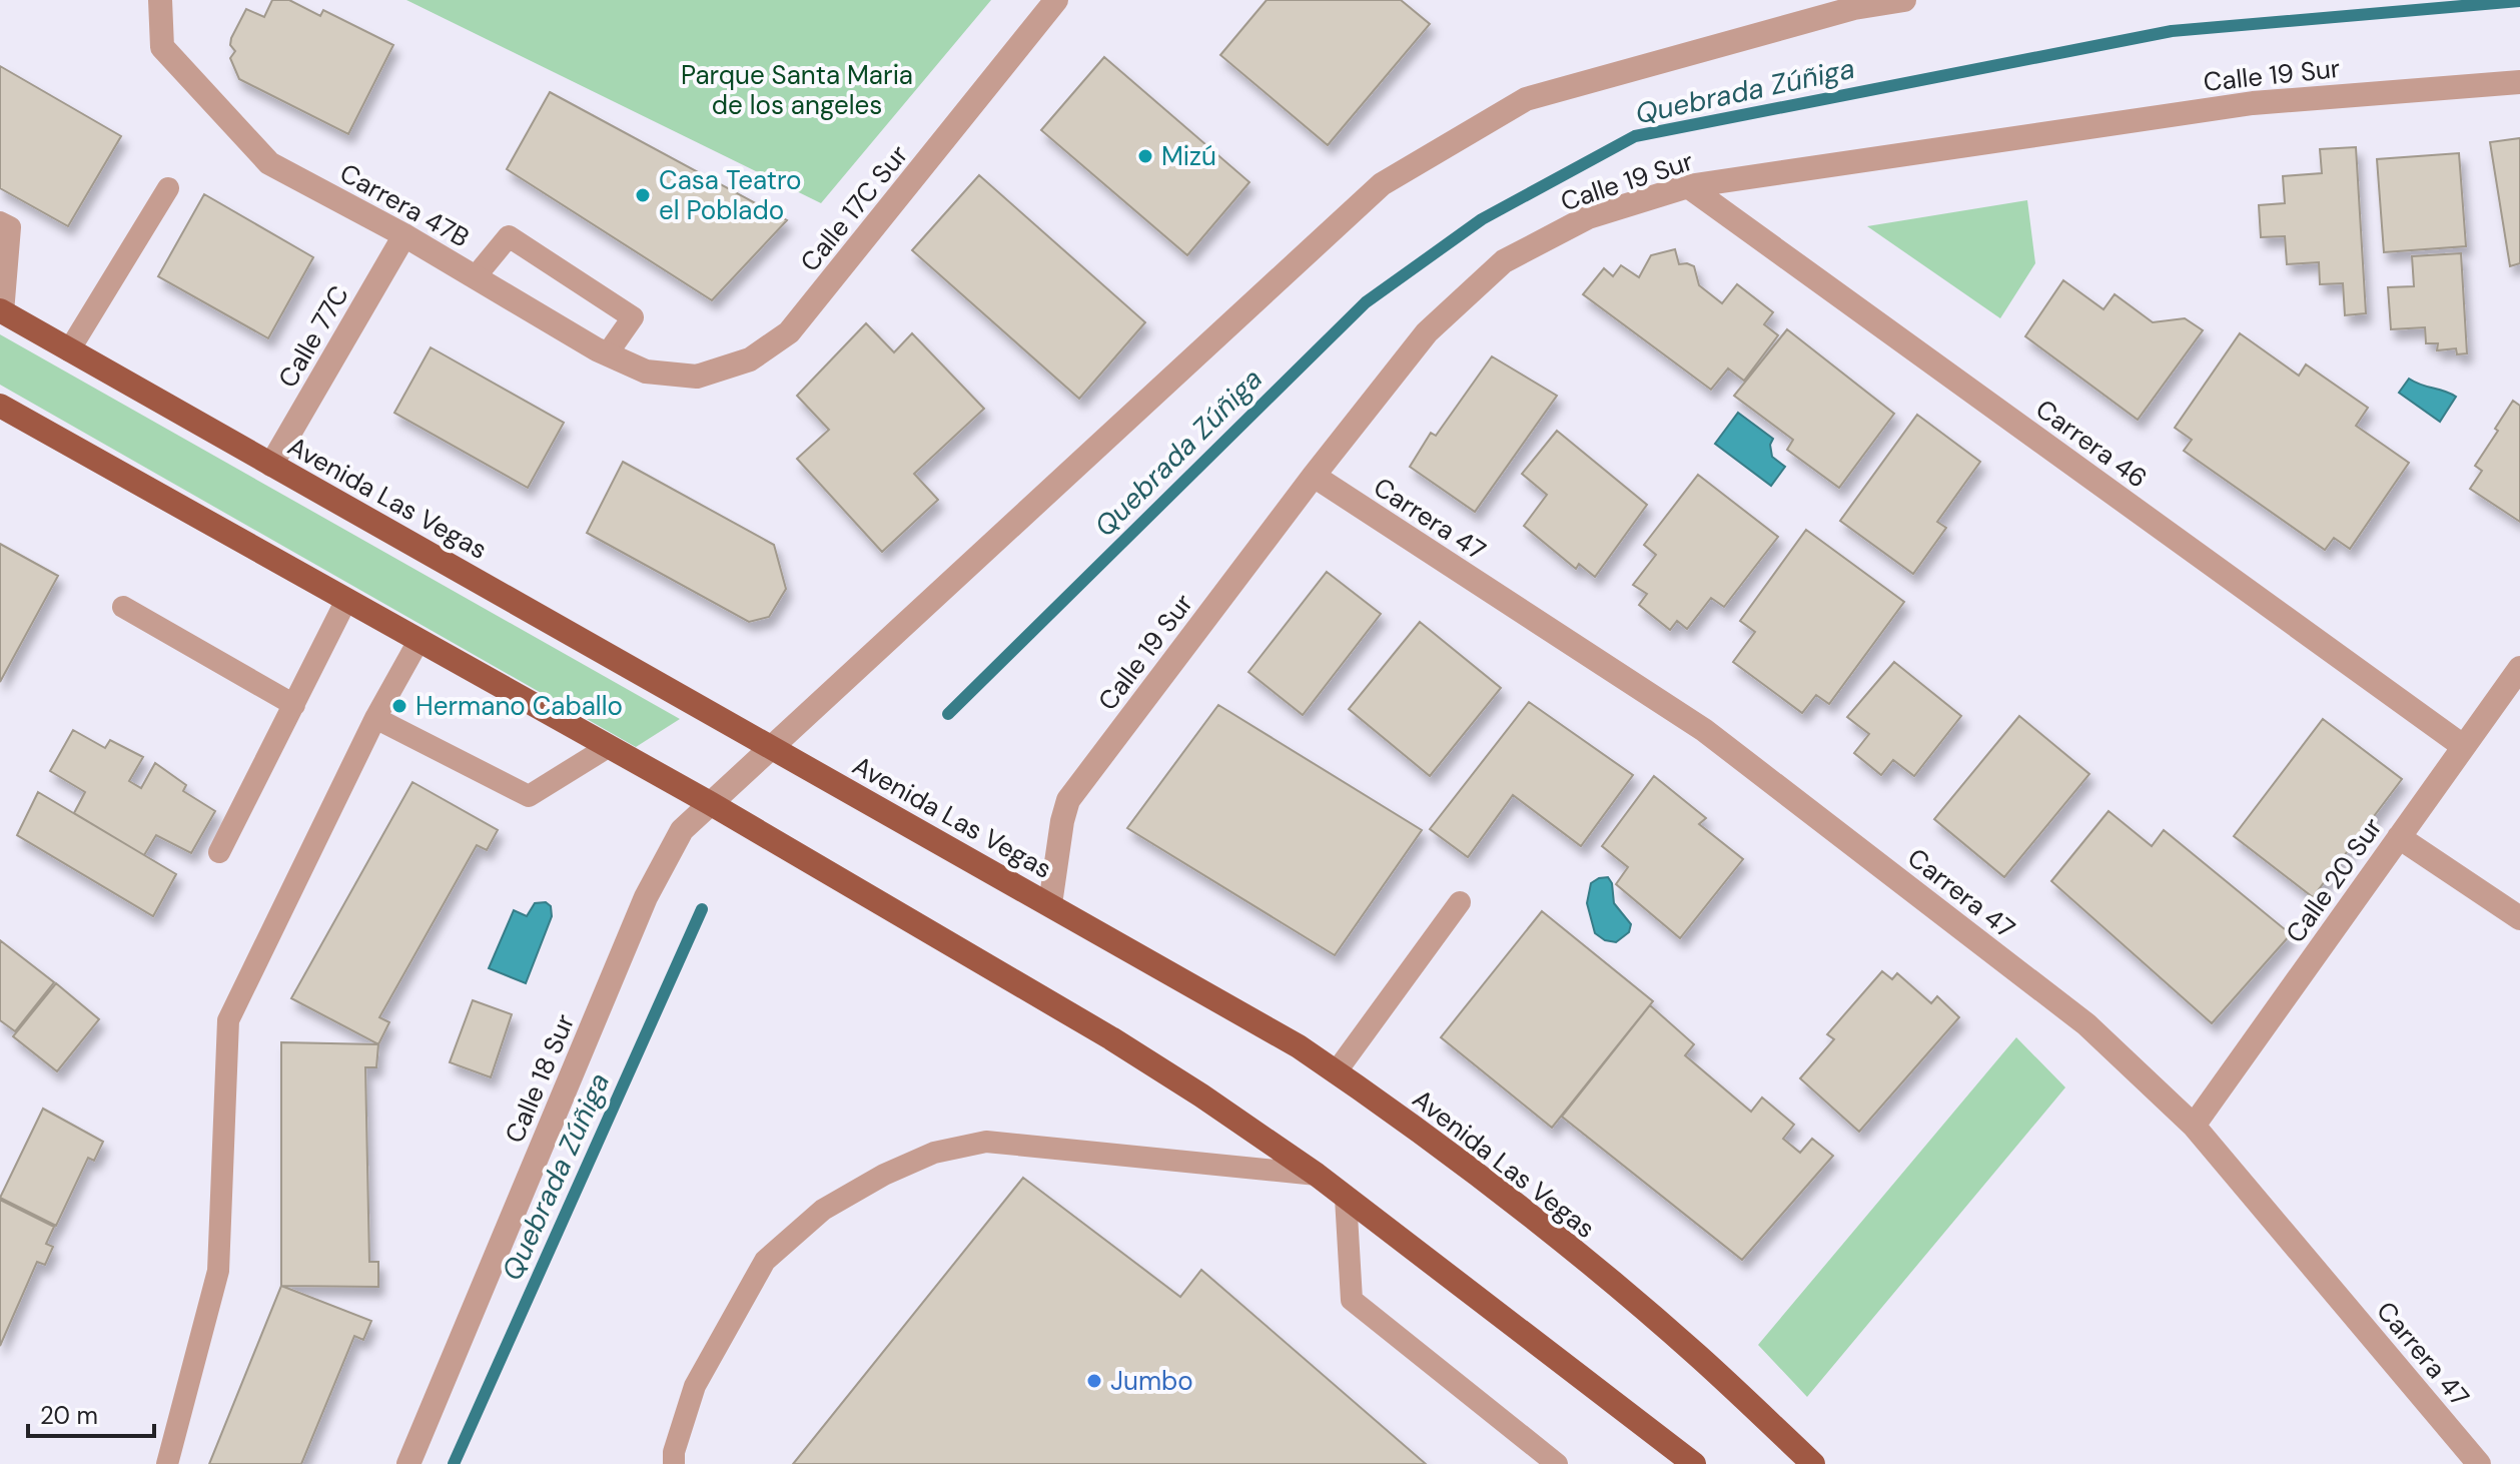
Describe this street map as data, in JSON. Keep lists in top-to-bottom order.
{
  "streets": {
    "main road": ["Avenida Las Vegas"],
    "street": [
      "Calle 19 Sur",
      "Carrera 47B",
      "Calle 17C Sur",
      "Calle 77C",
      "Carrera 46",
      "Carrera 47",
      "Calle 20 Sur",
      "Calle 18 Sur"
    ]
  },
  "crossings": [
    ["Calle 19 Sur", "Carrera 46"],
    ["Calle 19 Sur", "Avenida Las Vegas"],
    ["Calle 19 Sur", "Carrera 47"],
    ["Carrera 47B", "Calle 17C Sur"],
    ["Carrera 47B", "Calle 77C"],
    ["Calle 77C", "Avenida Las Vegas"],
    ["Carrera 46", "Calle 20 Sur"],
    ["Avenida Las Vegas", "Calle 18 Sur"],
    ["Carrera 47", "Calle 20 Sur"]
  ],
  "water": ["Quebrada Zúñiga"],
  "parks": ["Parque Santa Maria de los angeles"],
  "places": [
    "Mizú",
    "Casa Teatro el Poblado",
    "Hermano Caballo",
    "Jumbo"
  ],
  "scale_bar": "20 m"
}
